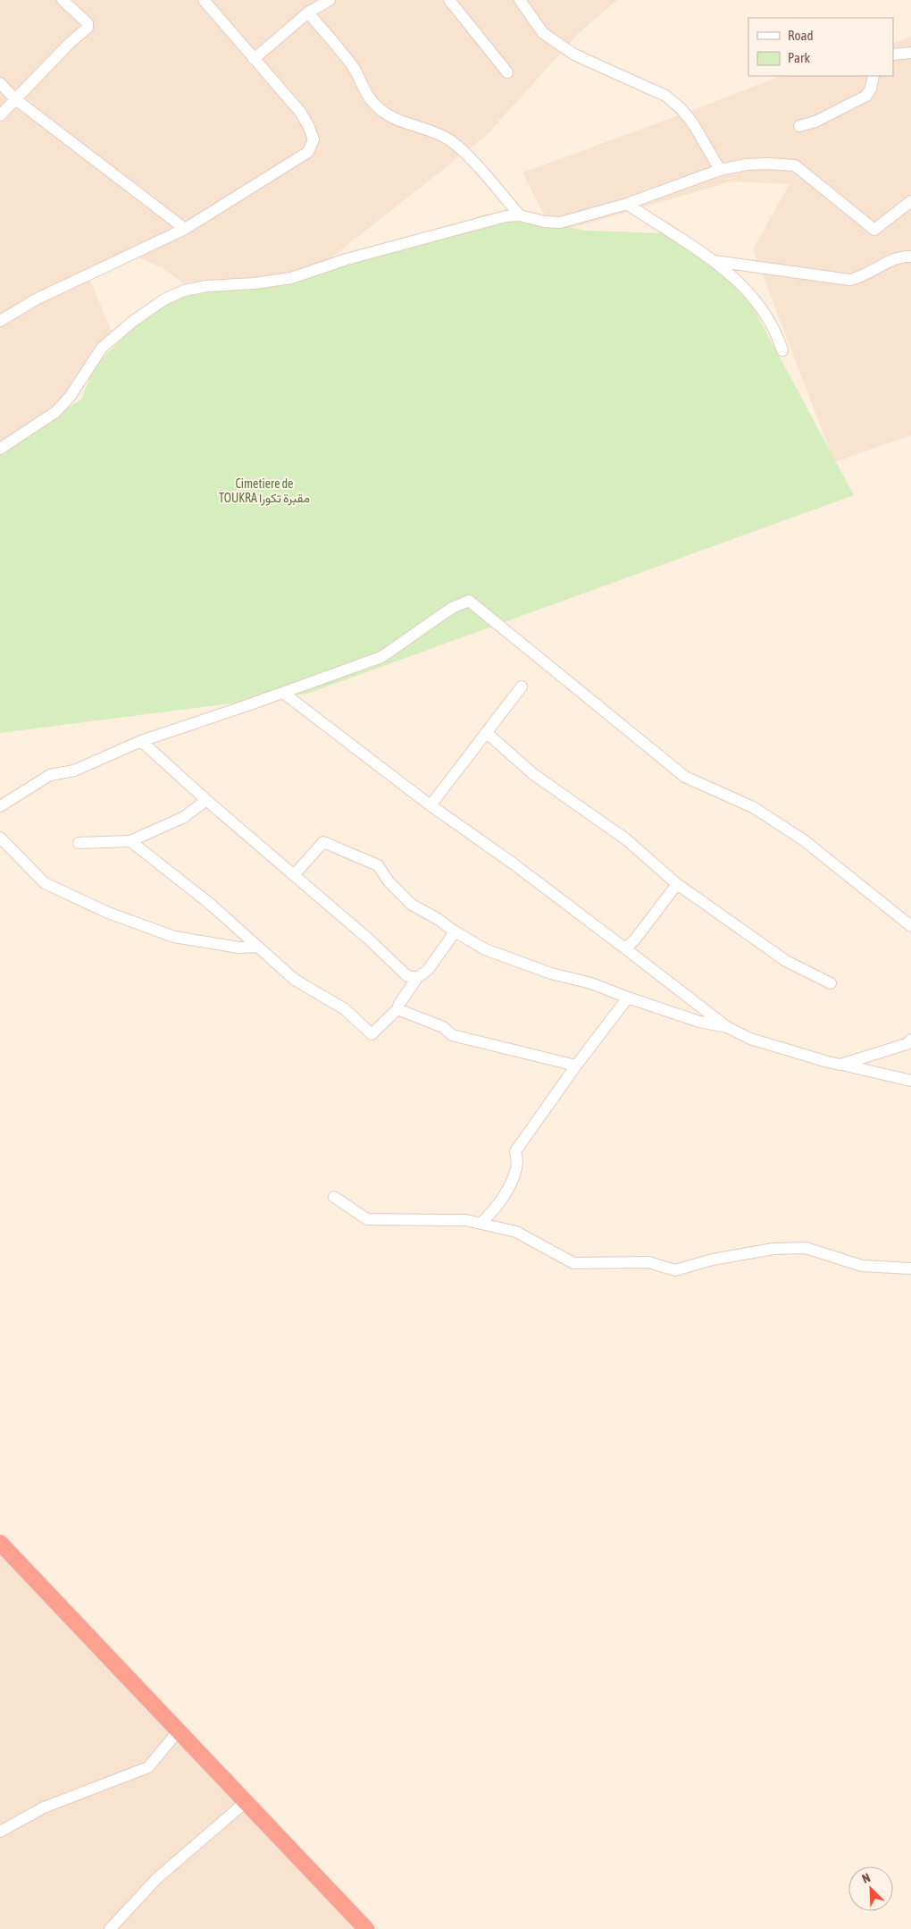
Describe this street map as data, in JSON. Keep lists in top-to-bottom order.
{
  "parks": ["Cimetiere de TOUKRA مقبرة تكورا"],
  "legend": ["Road", "Park"],
  "north": "top left"
}
